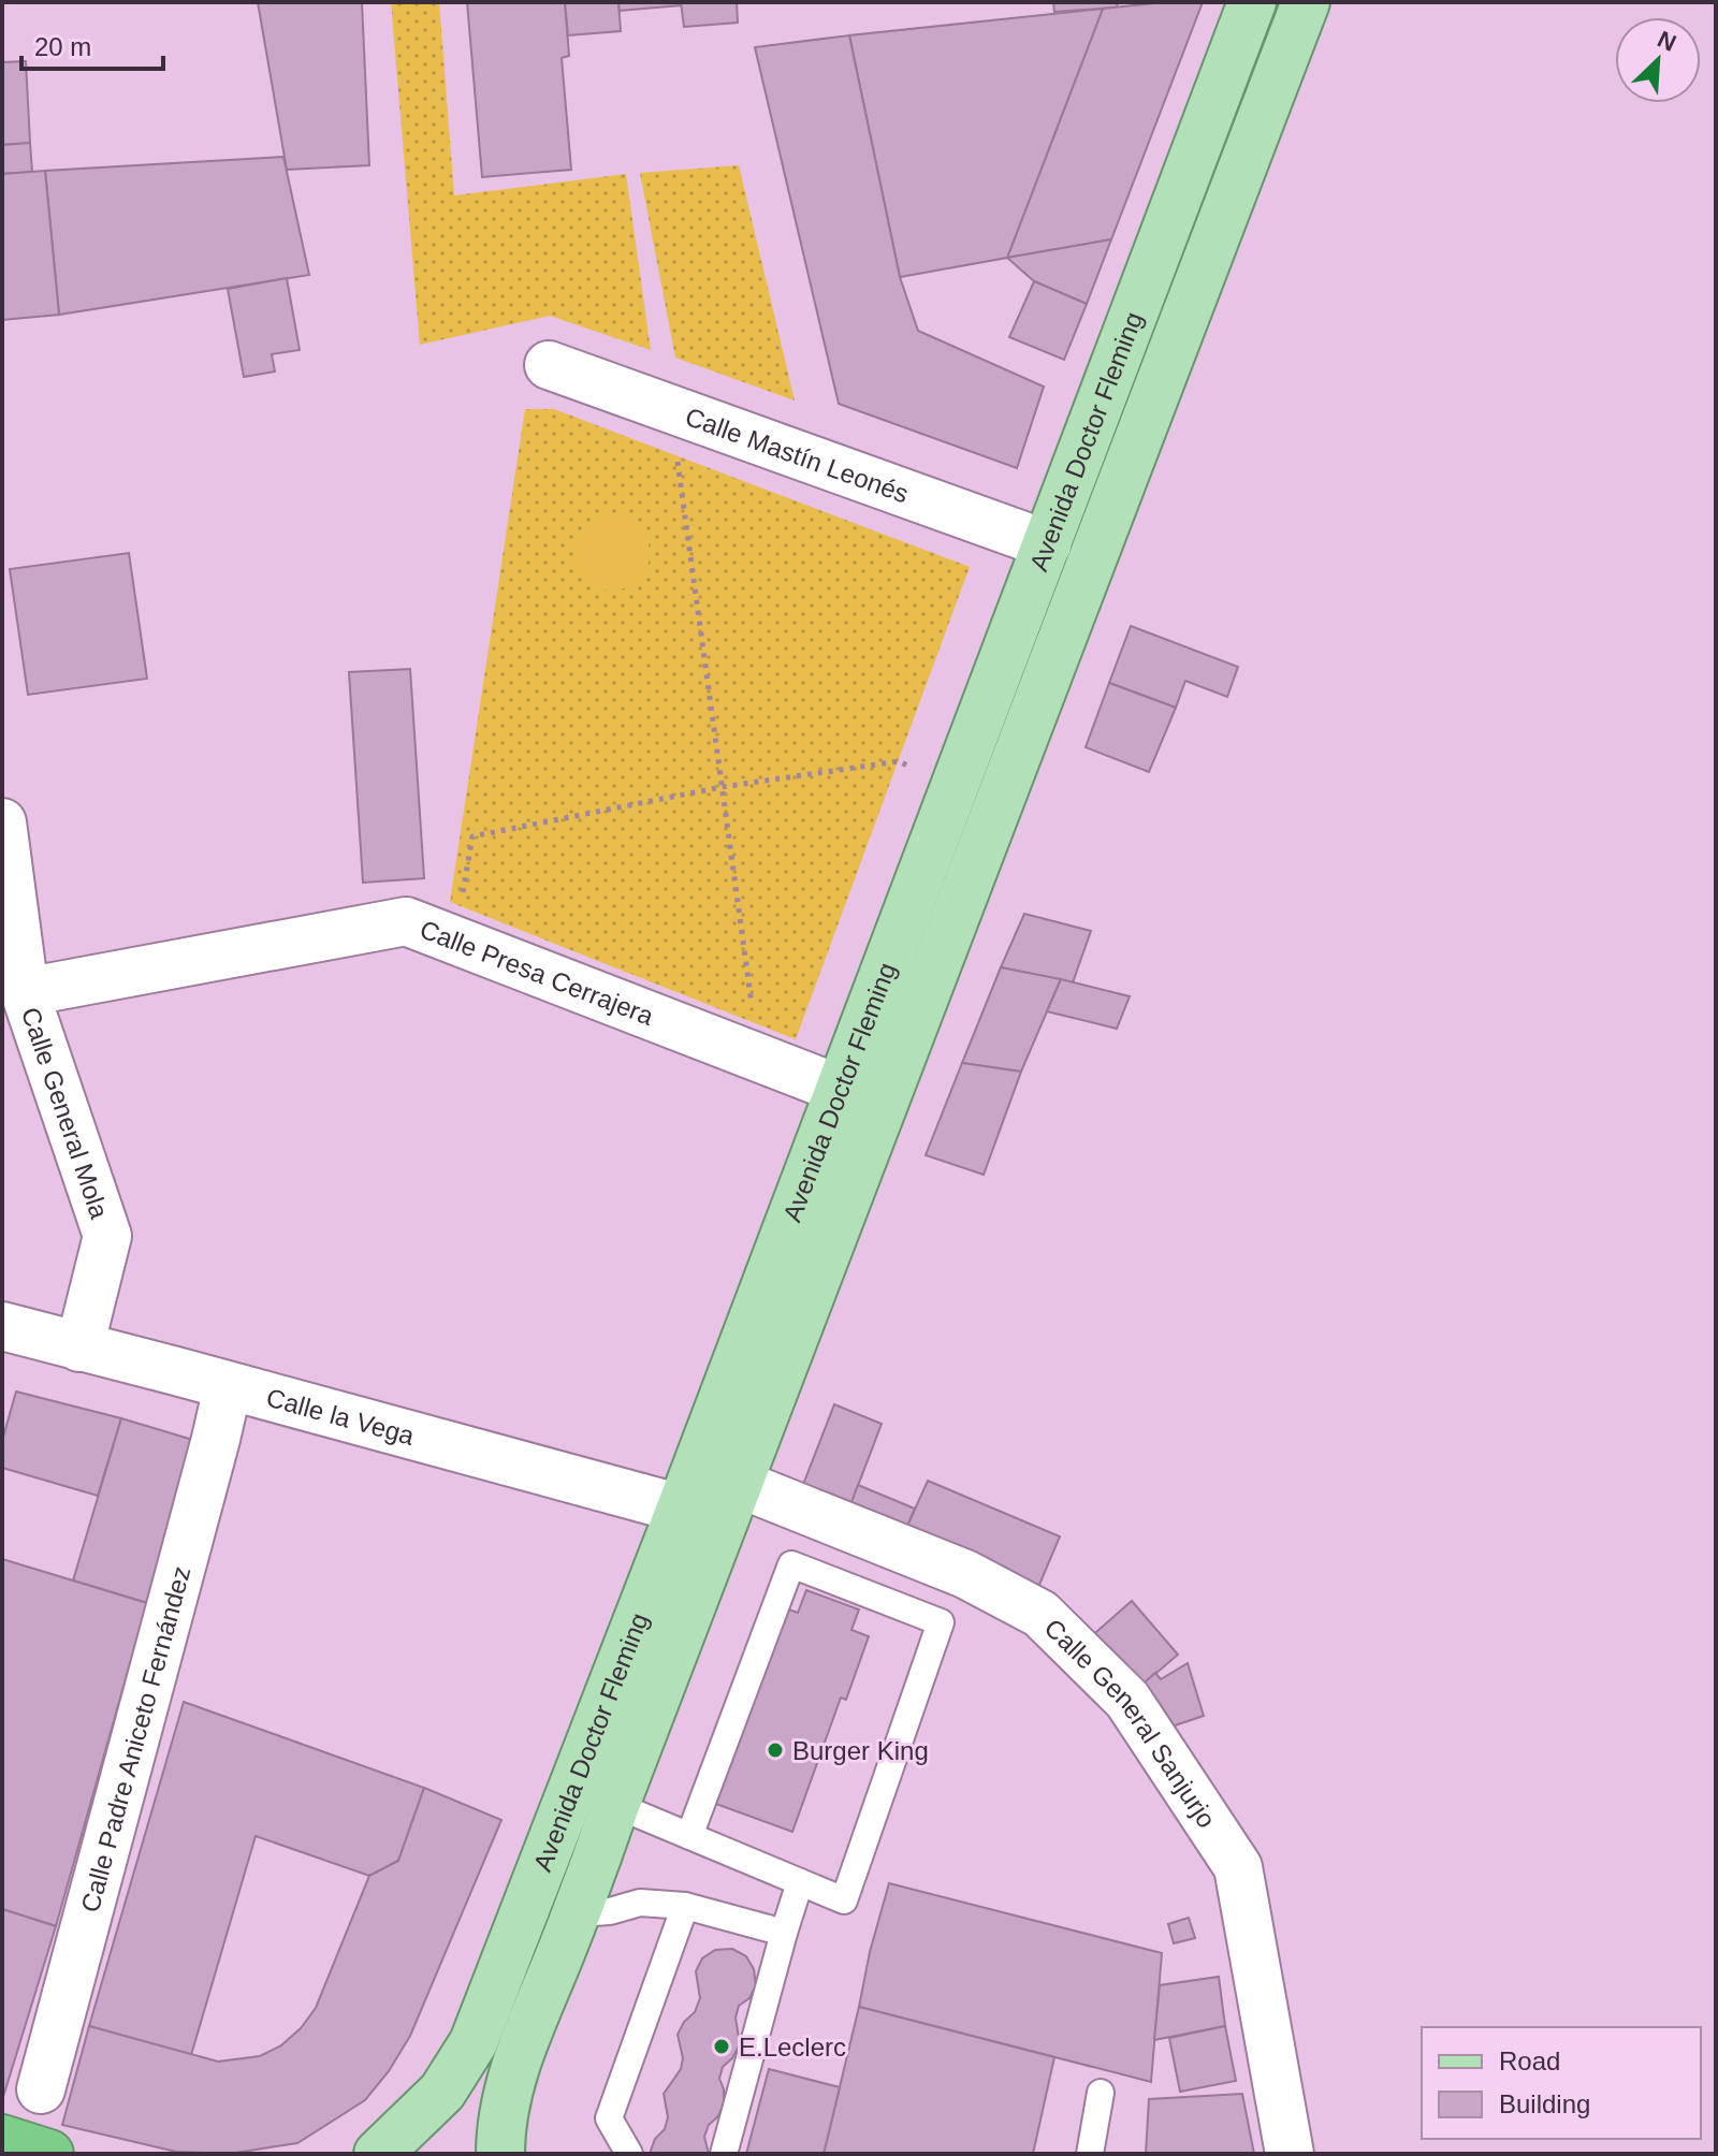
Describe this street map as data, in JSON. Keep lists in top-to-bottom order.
{
  "streets": {
    "main road": ["Avenida Doctor Fleming"],
    "street": [
      "Calle Mastín Leonés",
      "Calle Presa Cerrajera",
      "Calle General Mola",
      "Calle la Vega",
      "Calle General Sanjurjo",
      "Calle Padre Aniceto Fernández"
    ]
  },
  "crossings": [
    ["Avenida Doctor Fleming", "Calle Mastín Leonés"],
    ["Avenida Doctor Fleming", "Calle Presa Cerrajera"],
    ["Avenida Doctor Fleming", "Calle la Vega"],
    ["Avenida Doctor Fleming", "Calle General Sanjurjo"],
    ["Calle Presa Cerrajera", "Calle General Mola"],
    ["Calle General Mola", "Calle la Vega"],
    ["Calle la Vega", "Calle Padre Aniceto Fernández"]
  ],
  "places": ["Burger King", "E.Leclerc"],
  "legend": ["Road", "Building"],
  "scale_bar": "20 m",
  "north": "top right"
}
